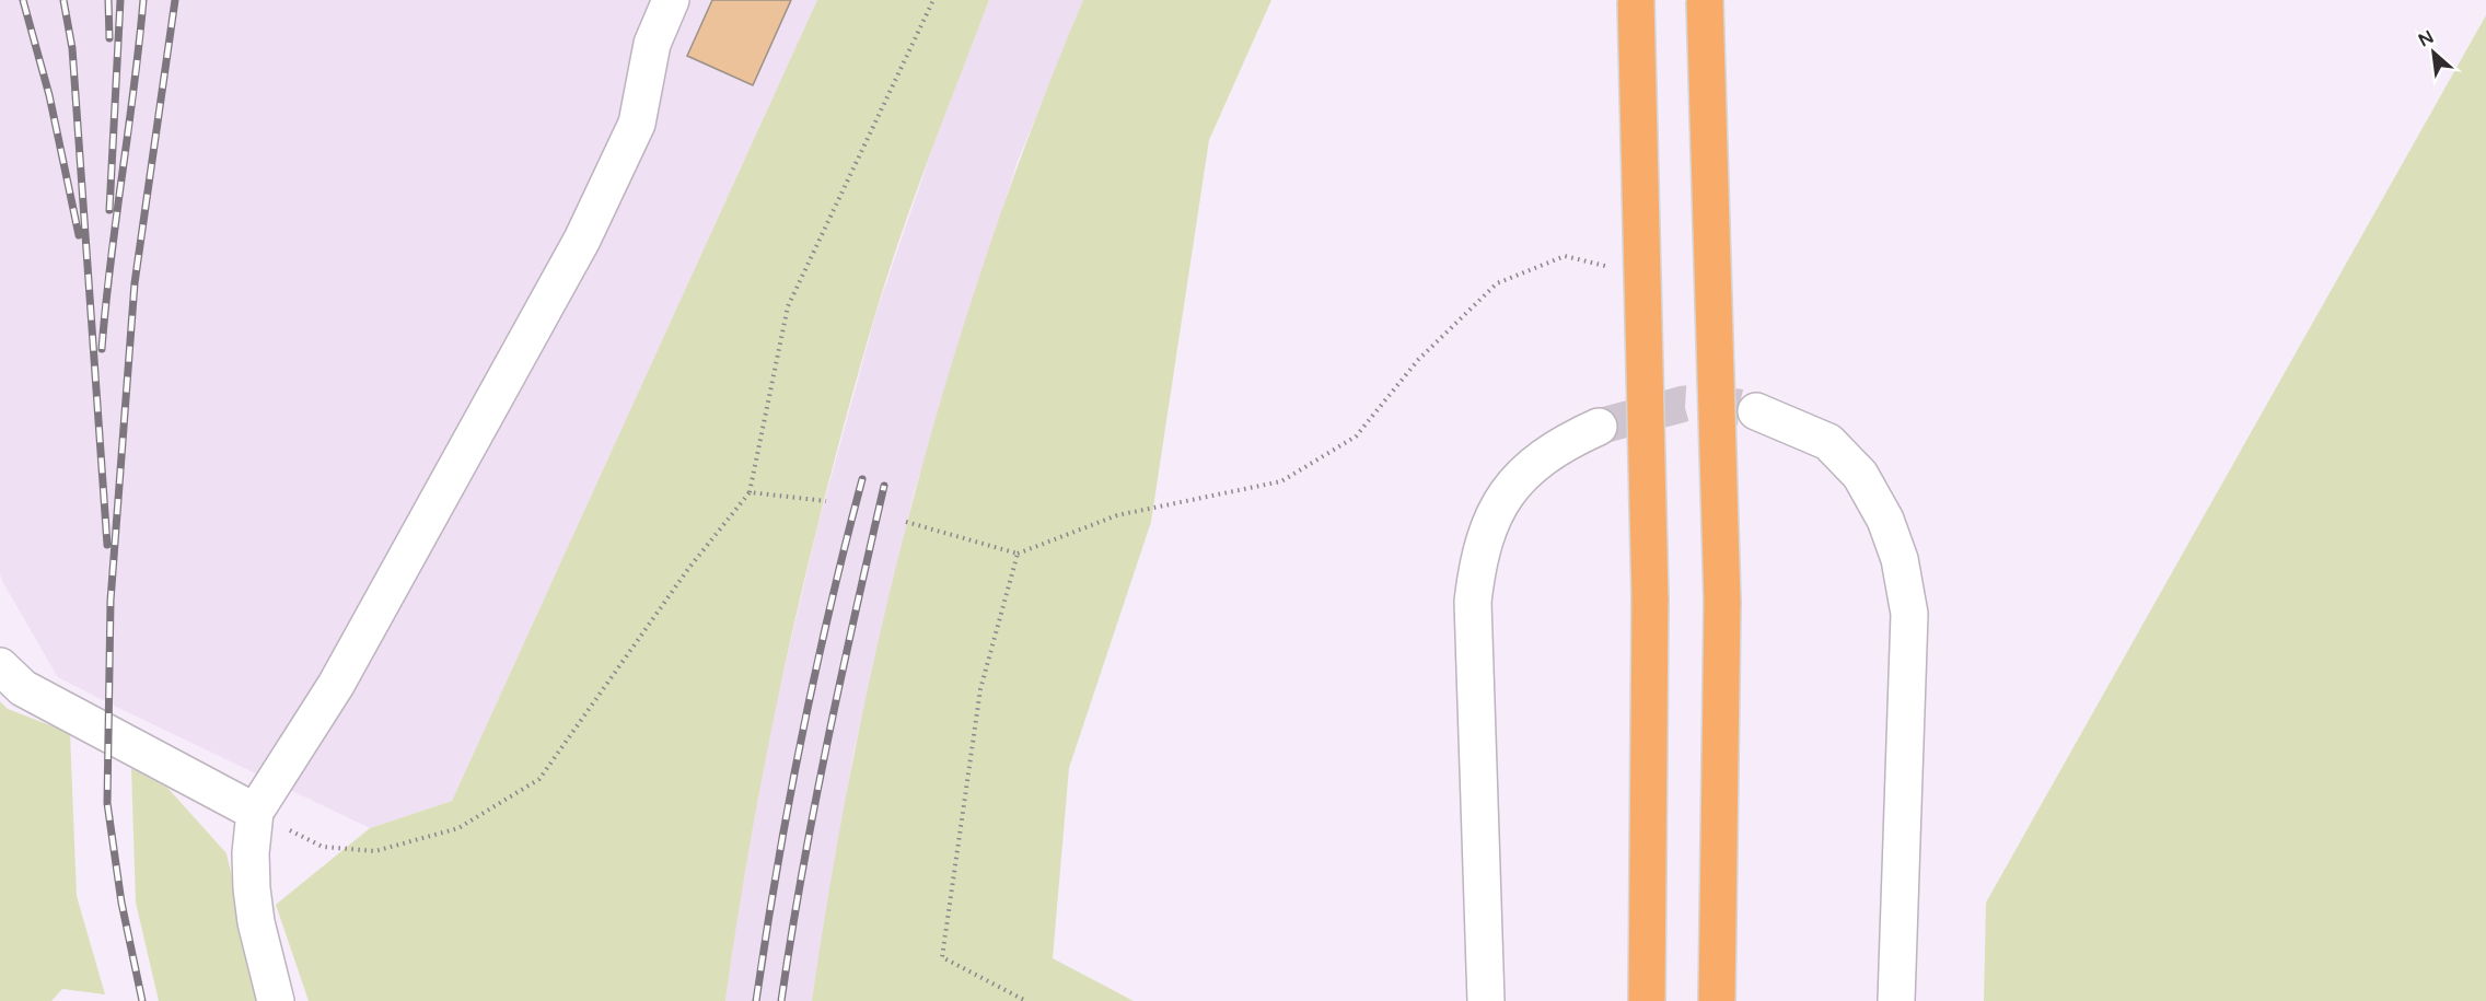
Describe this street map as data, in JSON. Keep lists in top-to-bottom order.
{
  "north": "top left"
}
